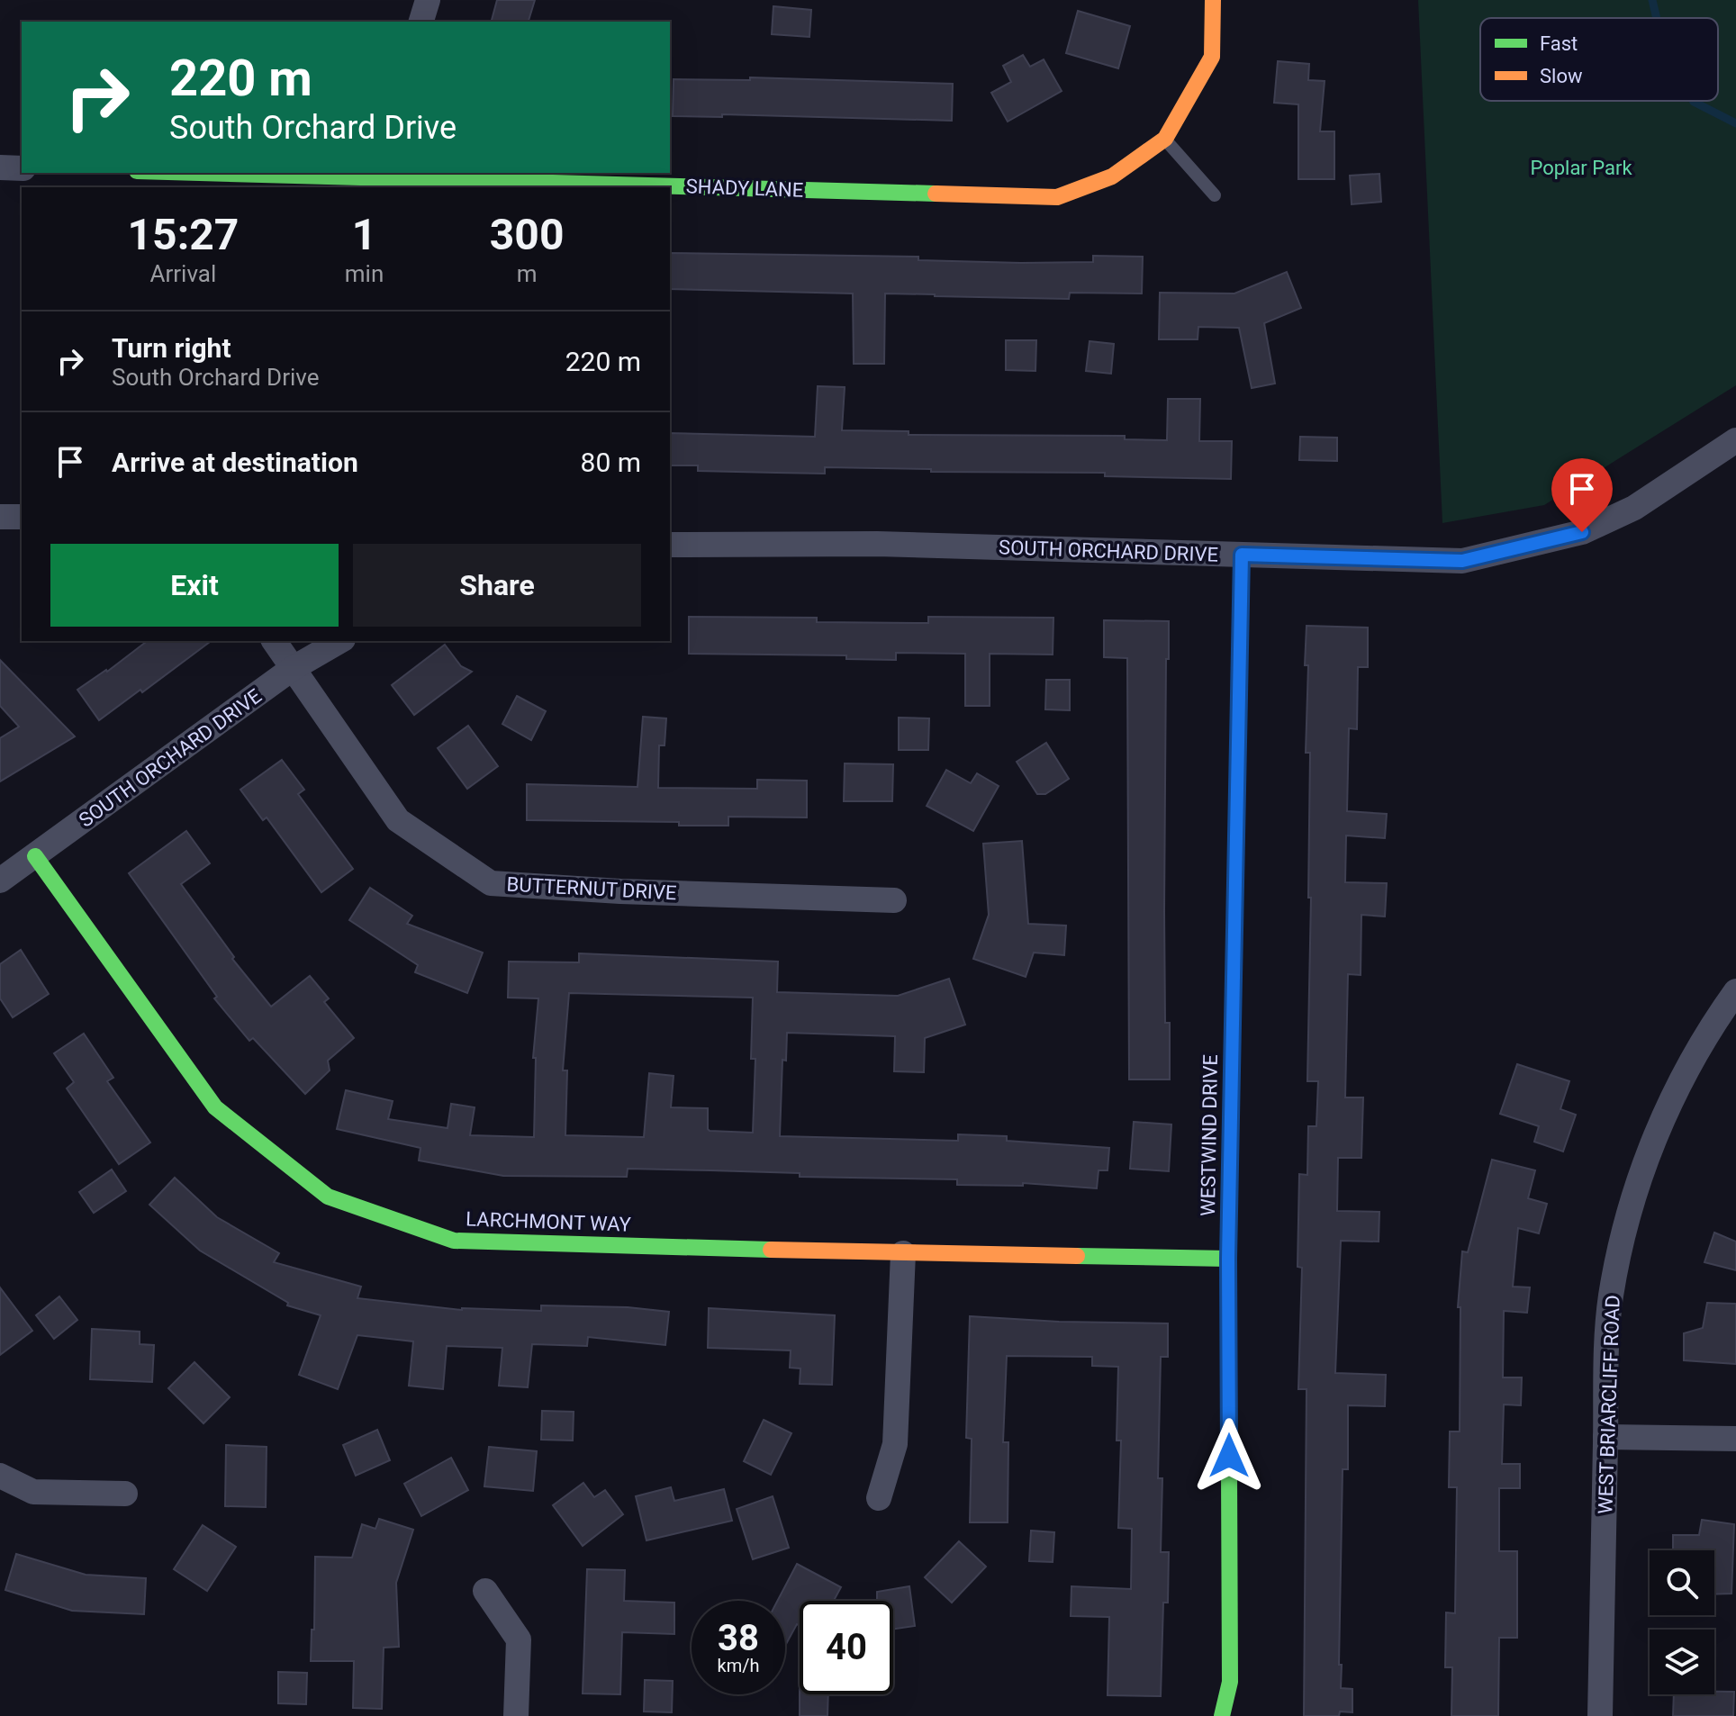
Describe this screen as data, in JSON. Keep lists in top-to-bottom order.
{
  "streets": {
    "street": [
      "SHADY LANE",
      "SOUTH ORCHARD DRIVE",
      "BUTTERNUT DRIVE",
      "WESTWIND DRIVE",
      "LARCHMONT WAY",
      "WEST BRIARCLIFF ROAD"
    ]
  },
  "crossings": [
    ["SOUTH ORCHARD DRIVE", "BUTTERNUT DRIVE"],
    ["SOUTH ORCHARD DRIVE", "WESTWIND DRIVE"],
    ["SOUTH ORCHARD DRIVE", "LARCHMONT WAY"],
    ["WESTWIND DRIVE", "LARCHMONT WAY"]
  ],
  "parks": ["Poplar Park"],
  "legend": ["Fast", "Slow"],
  "page": {
    "turn": ["220 m", "South Orchard Drive"],
    "eta": [
      "15:27",
      "Arrival",
      "1",
      "min",
      "300",
      "m"
    ],
    "list": [
      {
        "name": "Turn right",
        "note": "South Orchard Drive",
        "value": "220 m"
      },
      {
        "name": "Arrive at destination",
        "value": "80 m"
      }
    ],
    "buttons": ["Exit", "Share"],
    "speed": "38 km/h",
    "limit": "40"
  }
}
